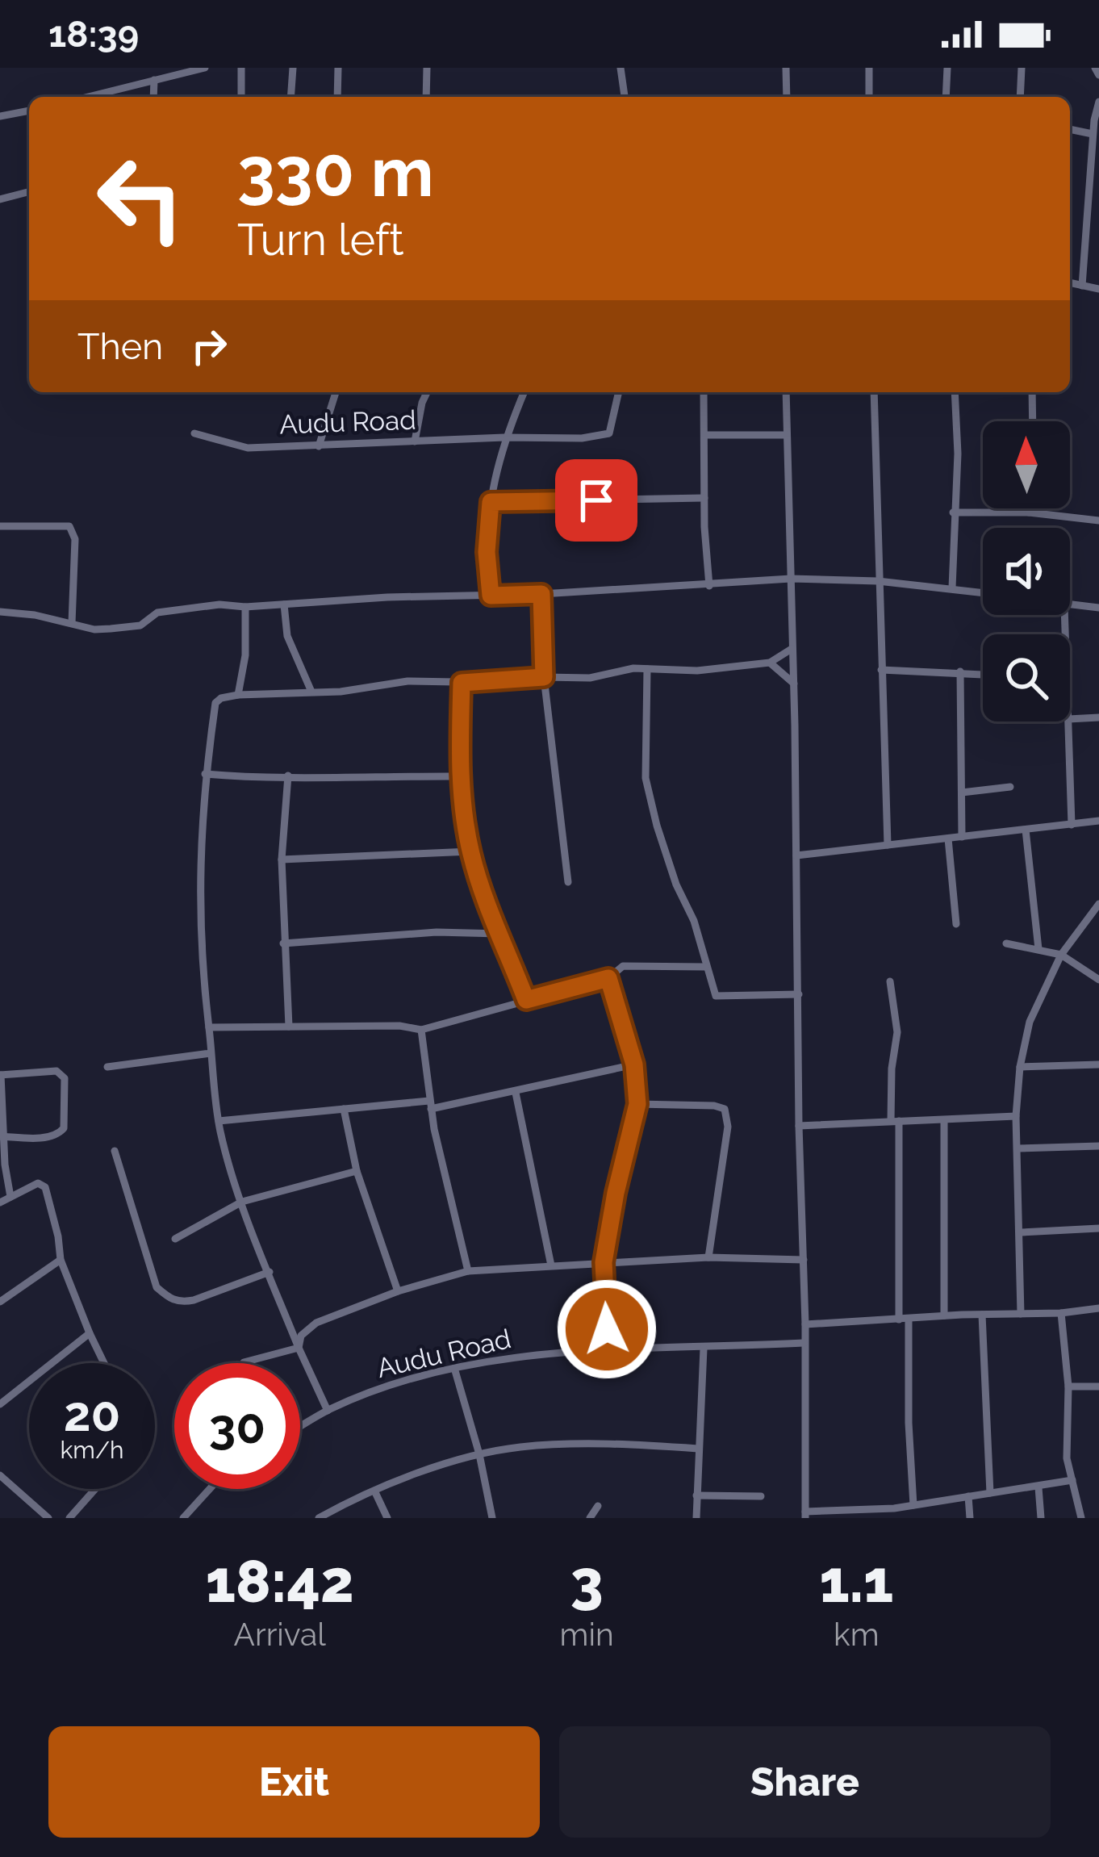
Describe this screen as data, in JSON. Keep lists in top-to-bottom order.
{
  "streets": {
    "street": ["Audu Road"]
  },
  "north": "top",
  "page": {
    "status": "18:39",
    "turn": ["330 m", "Turn left"],
    "then": "Then",
    "speed": "20 km/h",
    "limit": "30",
    "eta": [
      "18:42",
      "Arrival",
      "3",
      "min",
      "1.1",
      "km"
    ],
    "buttons": ["Exit", "Share"]
  }
}
